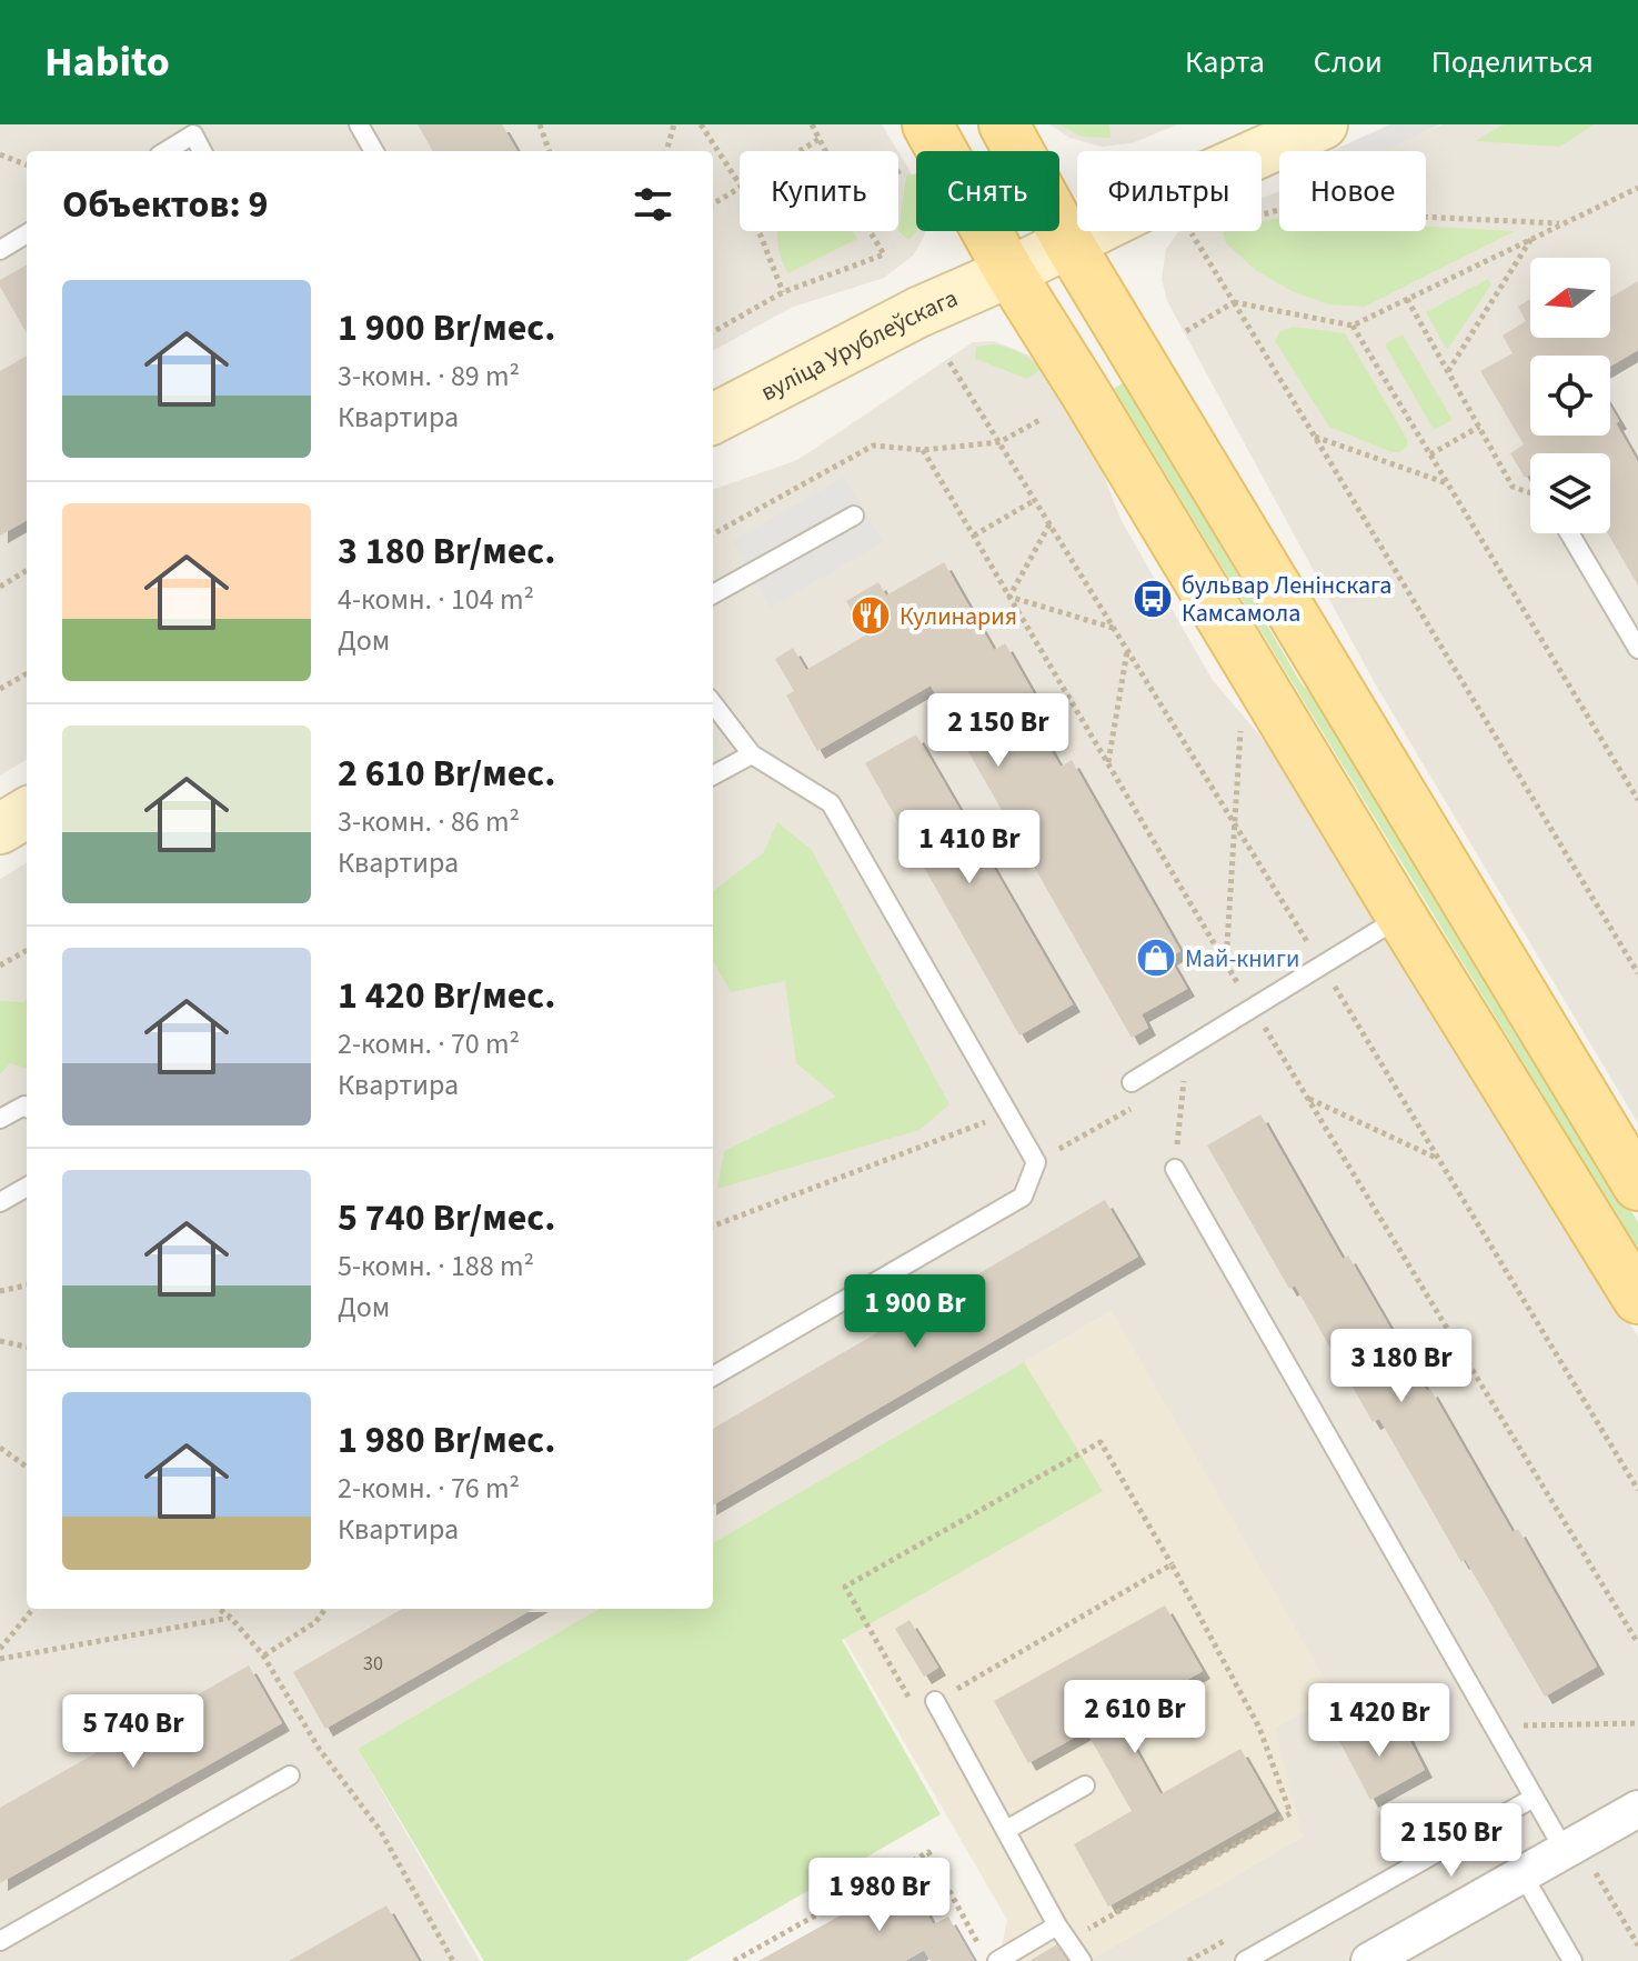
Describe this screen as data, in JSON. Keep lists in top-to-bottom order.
{
  "streets": {
    "main road": ["вуліца Урублеўскага"]
  },
  "places": {
    "bus stop": ["бульвар Ленінскага Камсамола"],
    "restaurant": ["Кулинария"],
    "shop": ["Май-книги"]
  },
  "house_numbers": ["30"],
  "north": "left",
  "page": {
    "header": "Habito",
    "nav": ["Карта", "Слои", "Поделиться"],
    "chip": [
      "Купить",
      "Снять",
      "Фильтры",
      "Новое"
    ],
    "heading": "Объектов: 9",
    "list": [
      {
        "name": "1 900 Br/мес.",
        "note": "3-комн. · 89 m² · Квартира"
      },
      {
        "name": "3 180 Br/мес.",
        "note": "4-комн. · 104 m² · Дом"
      },
      {
        "name": "2 610 Br/мес.",
        "note": "3-комн. · 86 m² · Квартира"
      },
      {
        "name": "1 420 Br/мес.",
        "note": "2-комн. · 70 m² · Квартира"
      },
      {
        "name": "5 740 Br/мес.",
        "note": "5-комн. · 188 m² · Дом"
      },
      {
        "name": "1 980 Br/мес.",
        "note": "2-комн. · 76 m² · Квартира"
      }
    ],
    "price": [
      "2 150 Br",
      "1 410 Br",
      "1 900 Br",
      "3 180 Br",
      "2 610 Br",
      "1 420 Br",
      "5 740 Br",
      "2 150 Br",
      "1 980 Br"
    ]
  }
}
